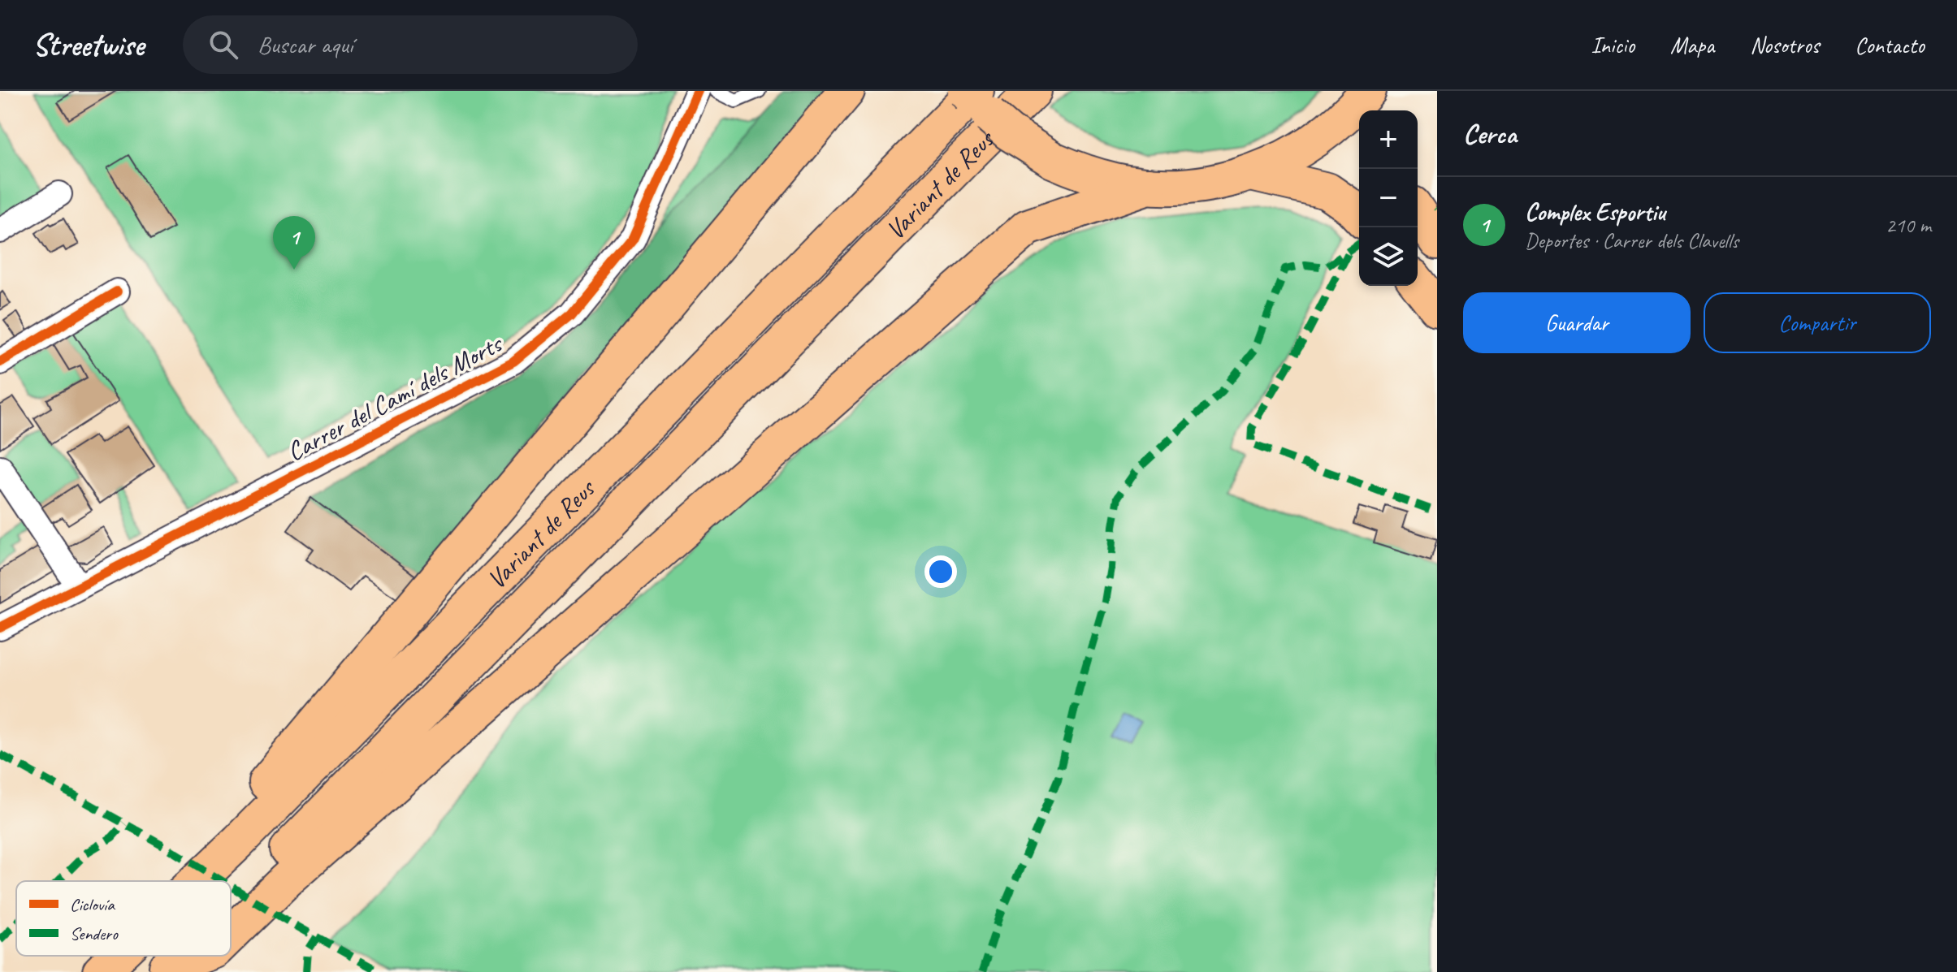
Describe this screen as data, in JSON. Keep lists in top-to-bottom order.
{
  "streets": {
    "main road": ["Variant de Reus"],
    "street": ["Carrer del Camí dels Morts"]
  },
  "legend": ["Ciclovía", "Sendero"],
  "page": {
    "header": "Streetwise",
    "search": "Buscar aquí",
    "nav": [
      "Inicio",
      "Mapa",
      "Nosotros",
      "Contacto"
    ],
    "heading": "Cerca",
    "map_buttons": ["+", "−"],
    "list": [
      {
        "mark": "1",
        "name": "Complex Esportiu",
        "note": "Deportes · Carrer dels Clavells",
        "value": "210 m"
      }
    ],
    "pins": "1",
    "buttons": ["Guardar", "Compartir"]
  }
}
